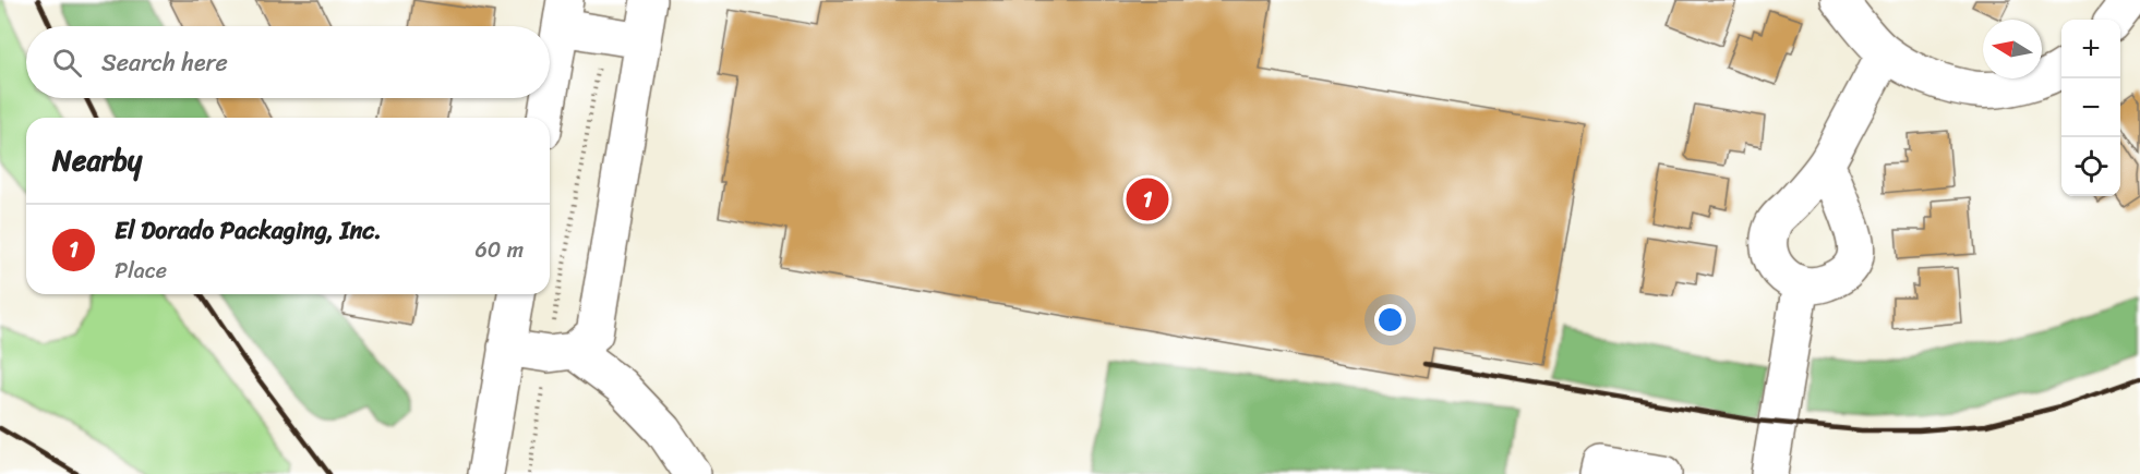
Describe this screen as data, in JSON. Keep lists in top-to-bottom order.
{
  "north": "left",
  "page": {
    "map_buttons": ["+", "−"],
    "search": "Search here",
    "heading": "Nearby",
    "pins": "1",
    "list": [
      {
        "mark": "1",
        "name": "El Dorado Packaging, Inc.",
        "note": "Place",
        "value": "60 m"
      }
    ]
  }
}
